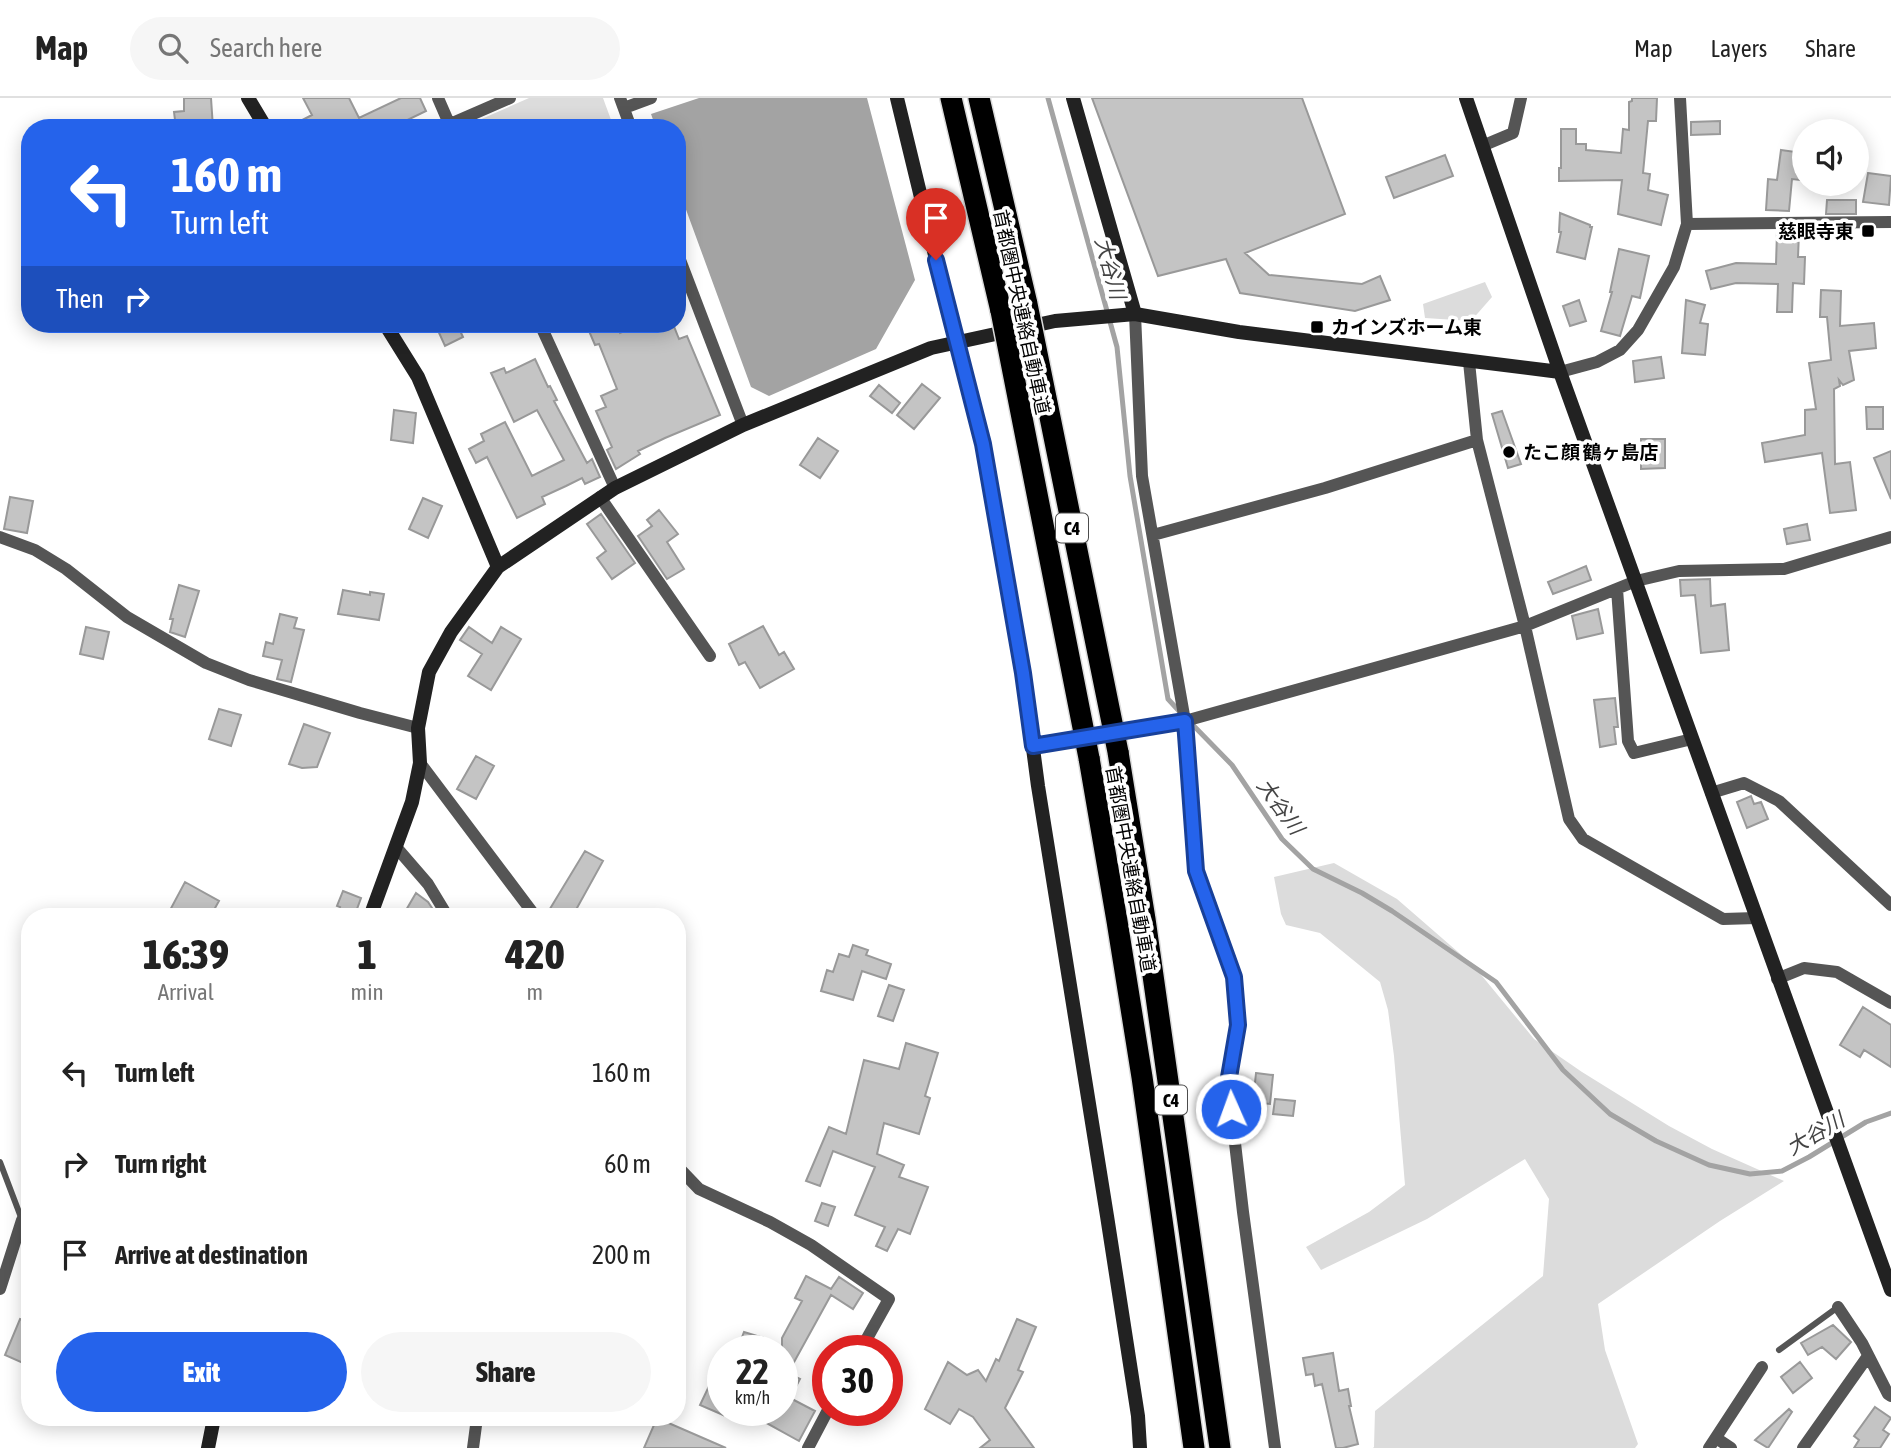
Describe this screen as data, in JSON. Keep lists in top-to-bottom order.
{
  "streets": {
    "highway": ["首都圏中央連絡自動車道", "C4"]
  },
  "water": ["大谷川"],
  "places": {
    "transit": ["慈眼寺東", "カインズホーム東"],
    "other": ["たこ顔 鶴ヶ島店"]
  },
  "page": {
    "header": "Map",
    "search": "Search here",
    "nav": ["Map", "Layers", "Share"],
    "turn": ["160 m", "Turn left"],
    "then": "Then",
    "eta": [
      "16:39",
      "Arrival",
      "1",
      "min",
      "420",
      "m"
    ],
    "list": [
      {
        "name": "Turn left",
        "value": "160 m"
      },
      {
        "name": "Turn right",
        "value": "60 m"
      },
      {
        "name": "Arrive at destination",
        "value": "200 m"
      }
    ],
    "buttons": ["Exit", "Share"],
    "speed": "22 km/h",
    "limit": "30"
  }
}
